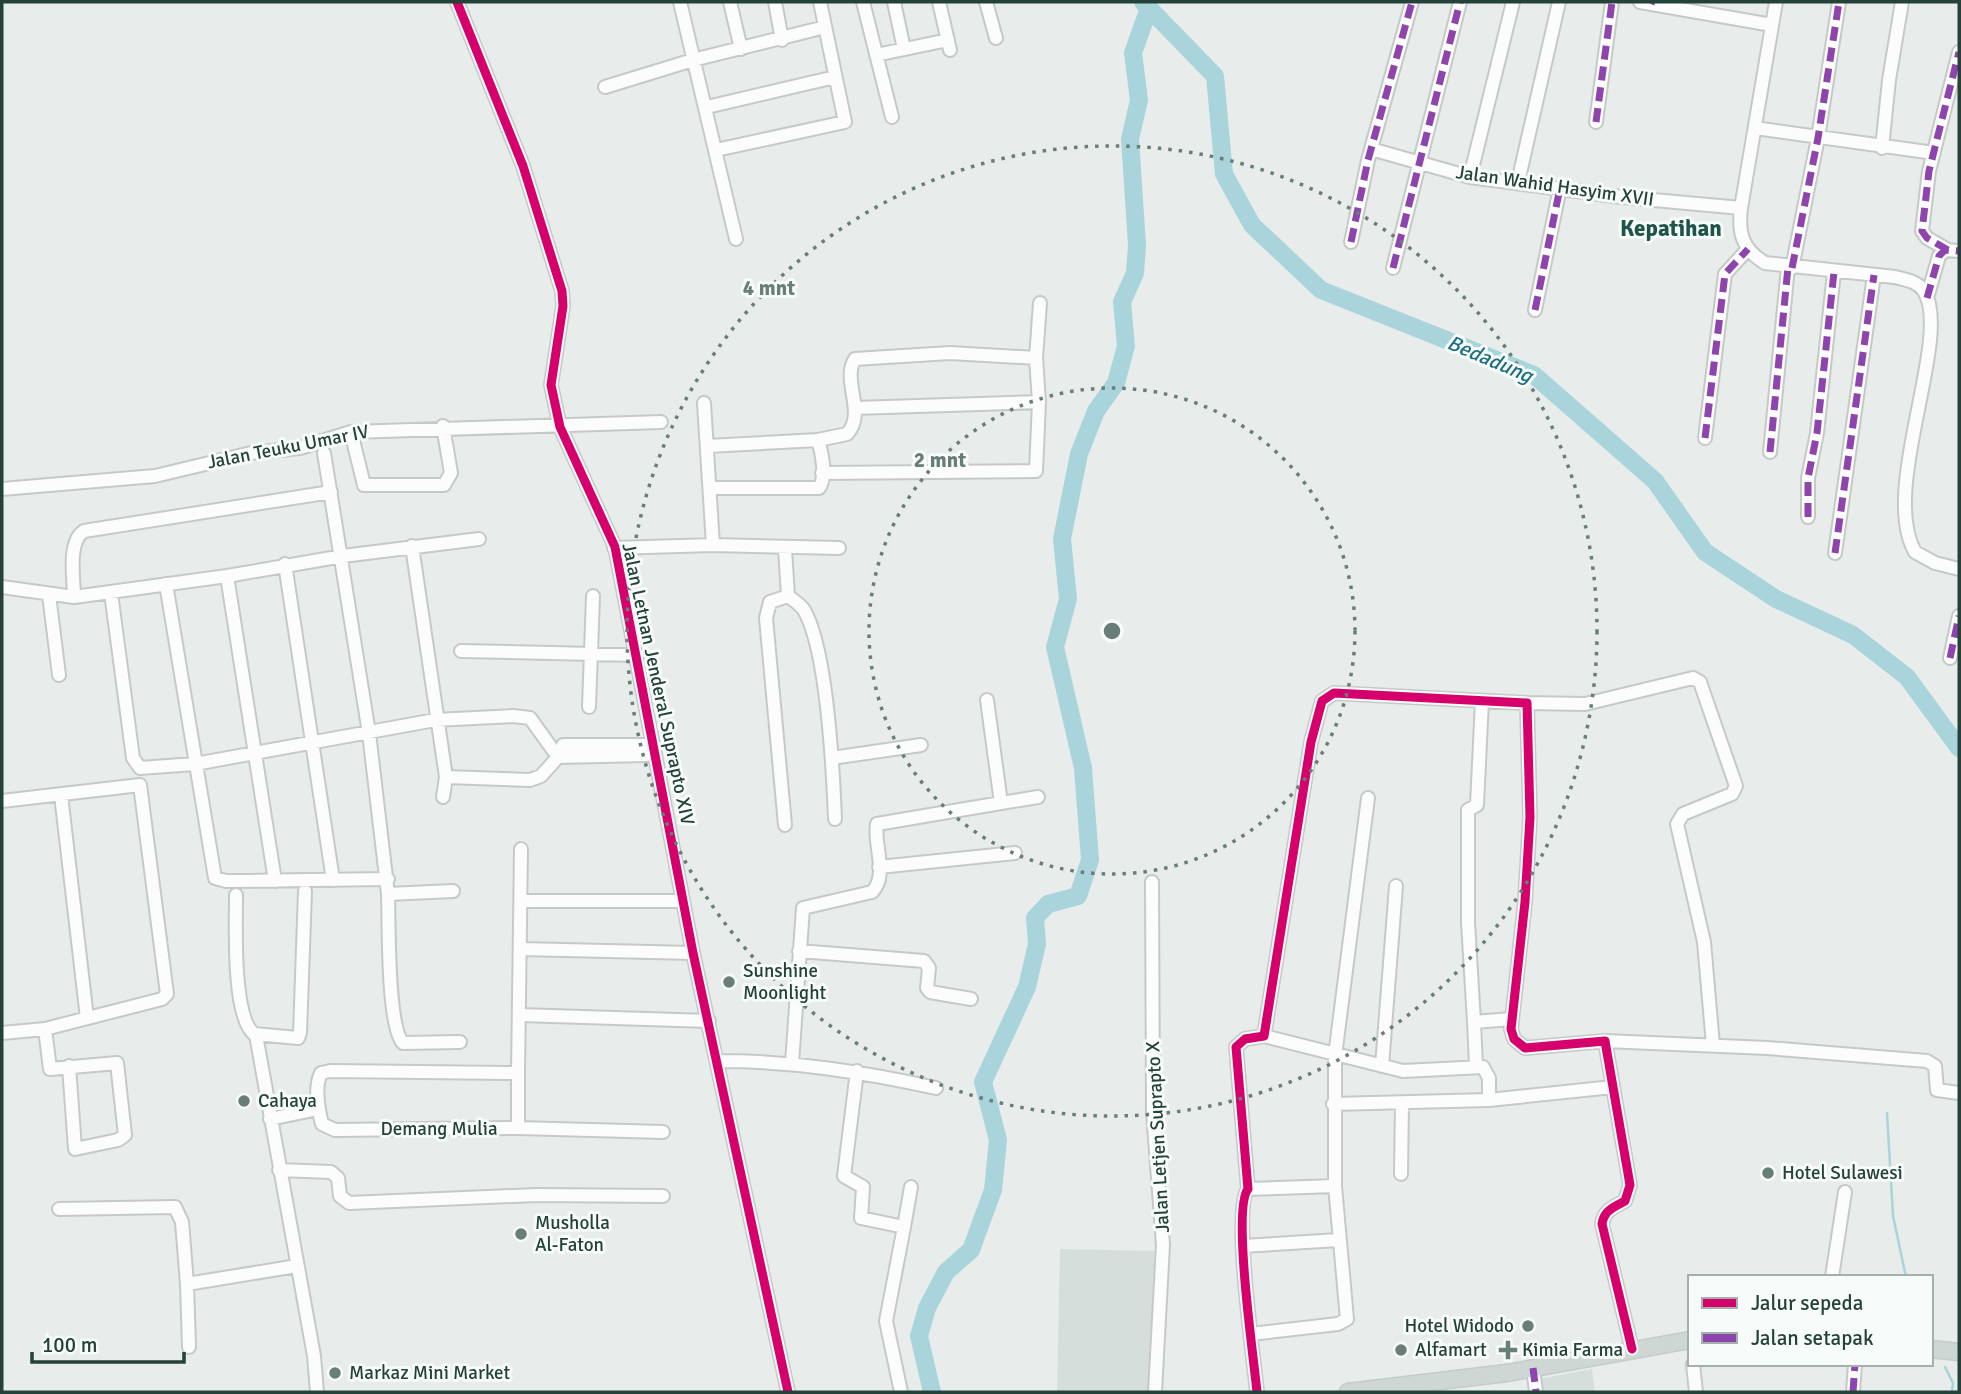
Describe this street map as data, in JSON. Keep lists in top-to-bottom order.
{
  "streets": {
    "street": [
      "Jalan Wahid Hasyim XVII",
      "Jalan Teuku Umar IV",
      "Jalan Letnan Jenderal Suprapto XIV",
      "Demang Mulia",
      "Jalan Letjen Suprapto X"
    ]
  },
  "crossings": [
    ["Jalan Teuku Umar IV", "Jalan Letnan Jenderal Suprapto XIV"]
  ],
  "districts": ["Kepatihan"],
  "water": ["Bedadung"],
  "places": {
    "other": [
      "Sunshine Moonlight",
      "Cahaya",
      "Hotel Sulawesi",
      "Musholla Al-Faton",
      "Hotel Widodo",
      "Alfamart",
      "Markaz Mini Market"
    ],
    "health": ["Kimia Farma"]
  },
  "legend": ["Jalur sepeda", "Jalan setapak"],
  "scale_bar": "100 m",
  "rings": ["4 mnt", "2 mnt"]
}
